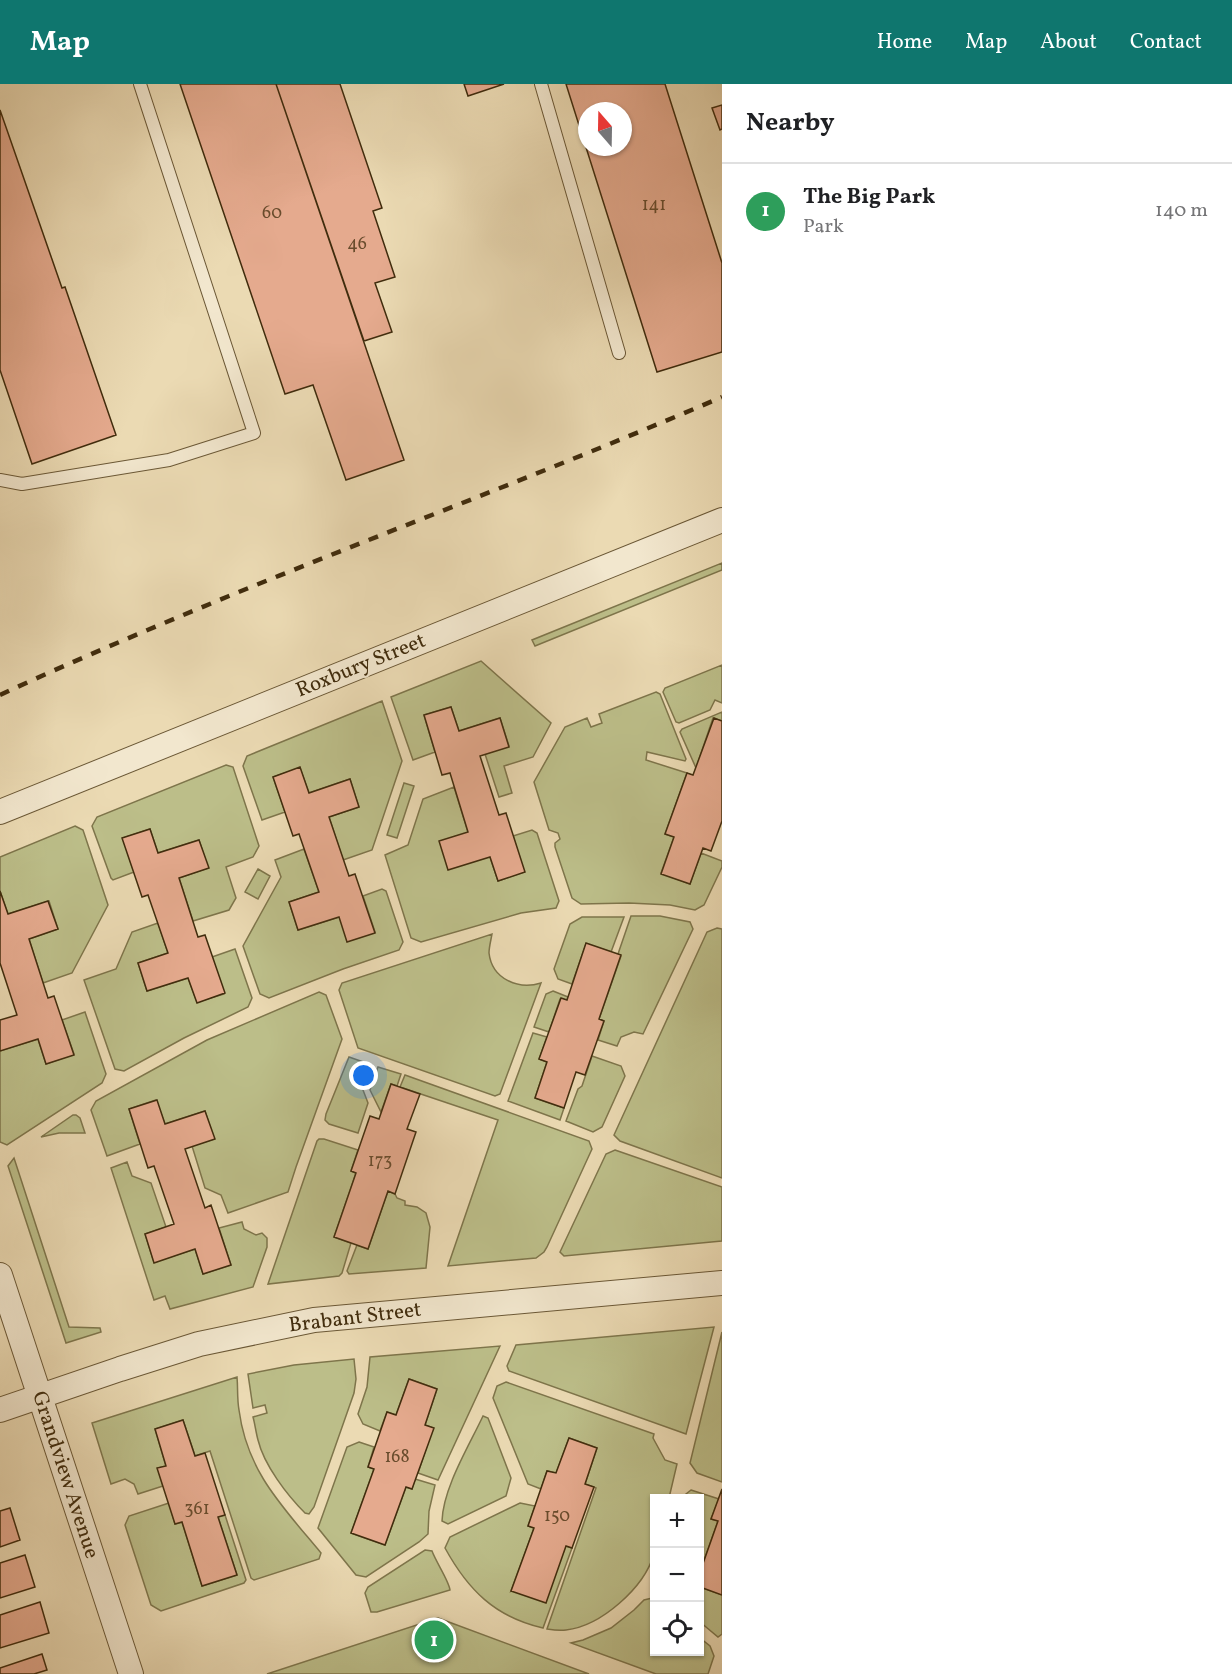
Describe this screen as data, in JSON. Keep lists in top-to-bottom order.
{
  "streets": {
    "street": ["Roxbury Street", "Brabant Street", "Grandview Avenue"]
  },
  "crossings": [
    ["Brabant Street", "Grandview Avenue"]
  ],
  "house_numbers": [
    "141",
    "60",
    "46",
    "173",
    "168",
    "361",
    "150"
  ],
  "north": "top",
  "page": {
    "header": "Map",
    "nav": [
      "Home",
      "Map",
      "About",
      "Contact"
    ],
    "heading": "Nearby",
    "list": [
      {
        "mark": "1",
        "name": "The Big Park",
        "note": "Park",
        "value": "140 m"
      }
    ],
    "map_buttons": ["+", "−"],
    "pins": "1"
  }
}
